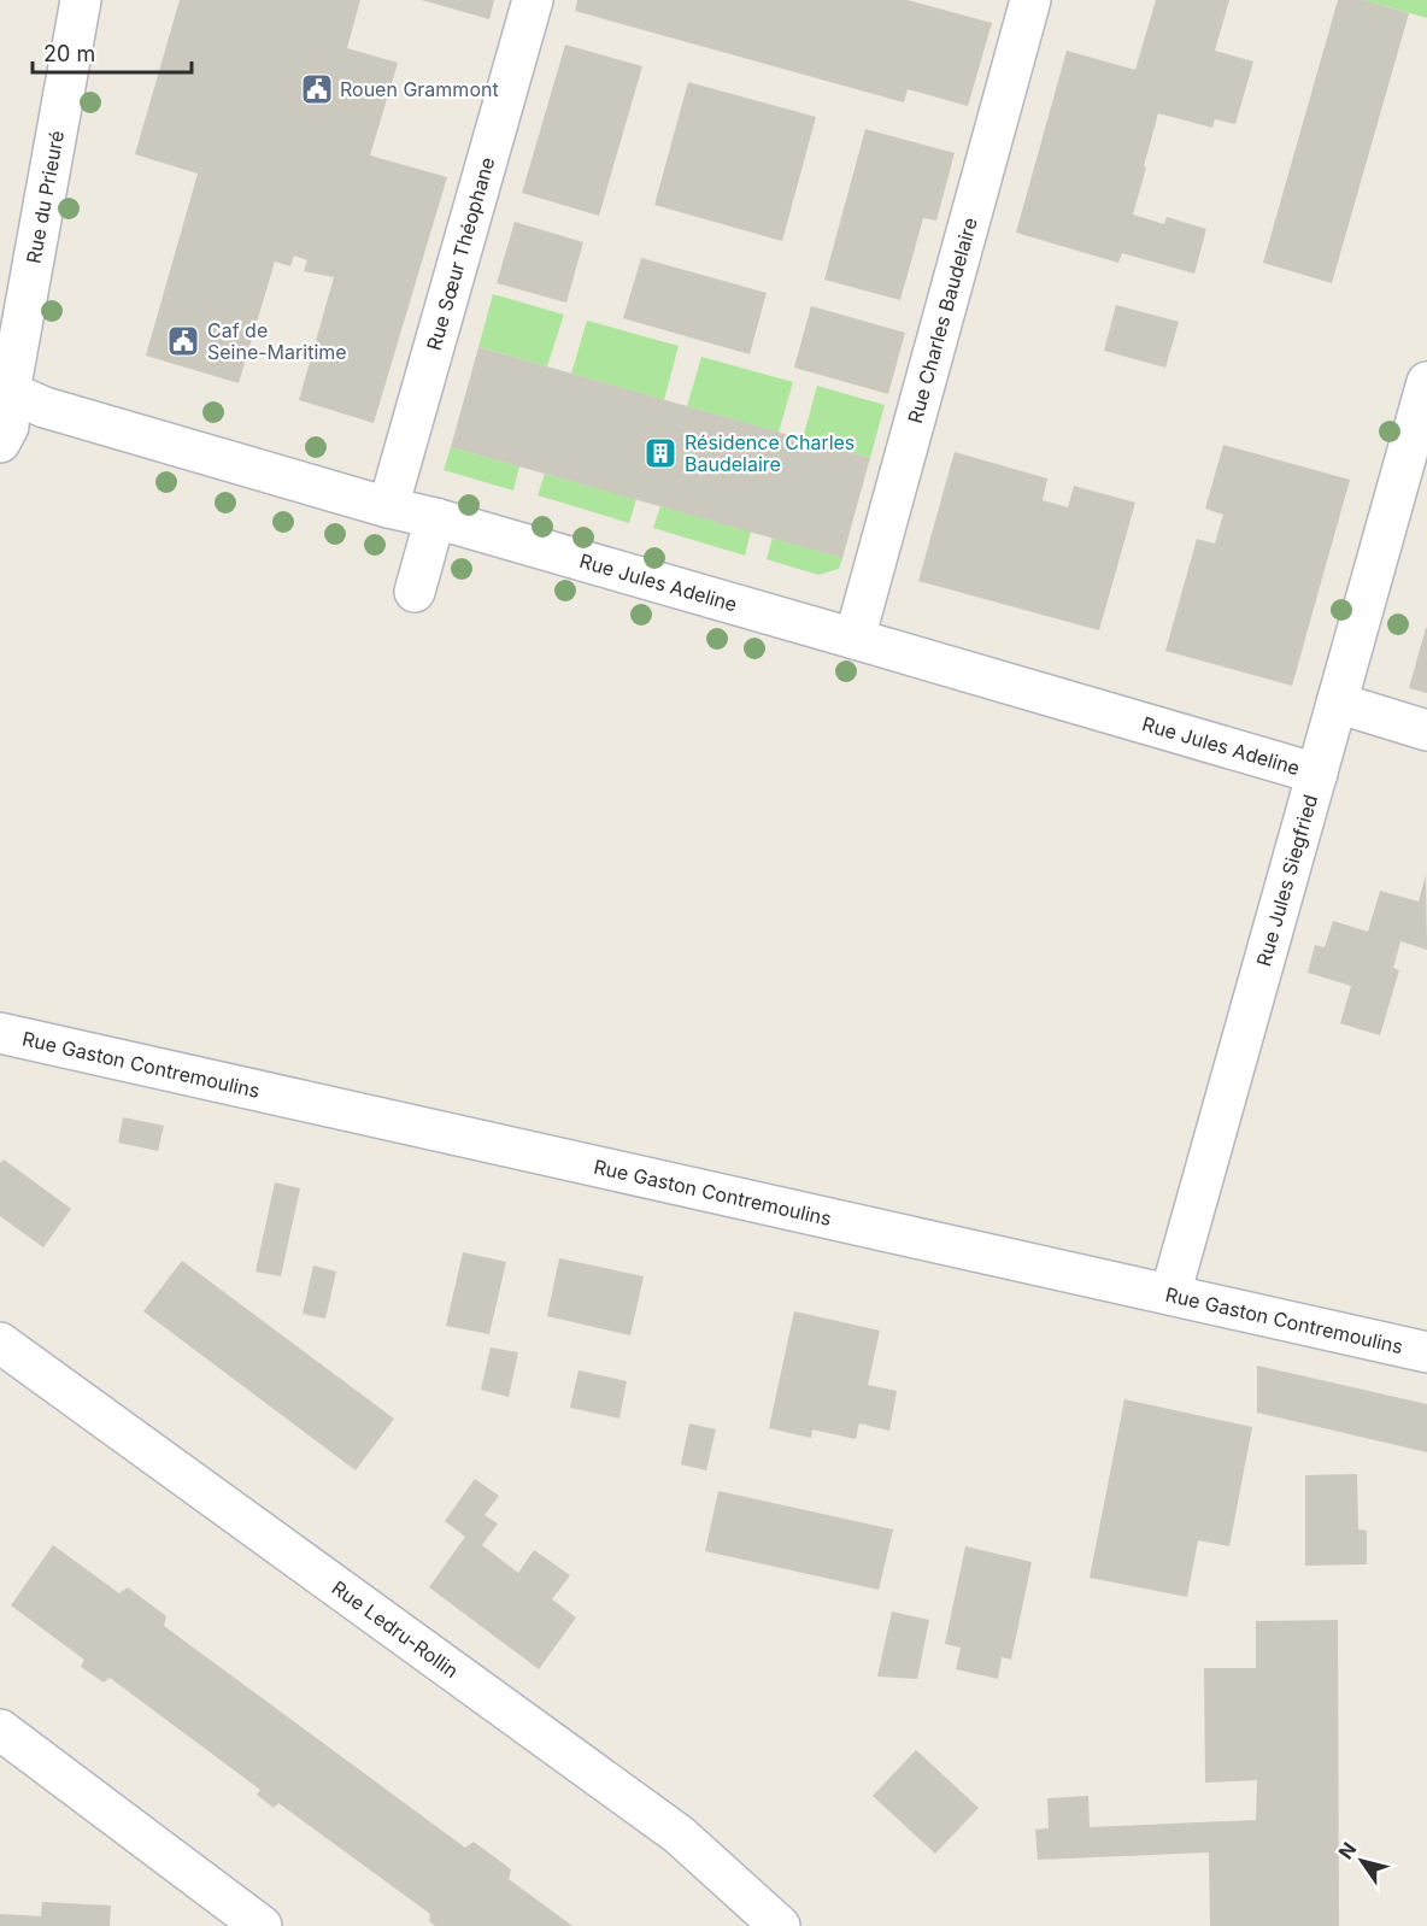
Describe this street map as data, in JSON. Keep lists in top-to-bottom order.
{
  "streets": {
    "street": [
      "Rue du Prieuré",
      "Rue Sœur Théophane",
      "Rue Charles Baudelaire",
      "Rue Jules Adeline",
      "Rue Jules Siegfried",
      "Rue Gaston Contremoulins",
      "Rue Ledru-Rollin"
    ]
  },
  "crossings": [
    ["Rue du Prieuré", "Rue Jules Adeline"],
    ["Rue Sœur Théophane", "Rue Jules Adeline"],
    ["Rue Charles Baudelaire", "Rue Jules Adeline"],
    ["Rue Jules Adeline", "Rue Jules Siegfried"],
    ["Rue Jules Siegfried", "Rue Gaston Contremoulins"]
  ],
  "places": {
    "public building": ["Rouen Grammont", "Caf de Seine-Maritime"],
    "building": ["Résidence Charles Baudelaire"]
  },
  "scale_bar": "20 m",
  "north": "top left"
}
